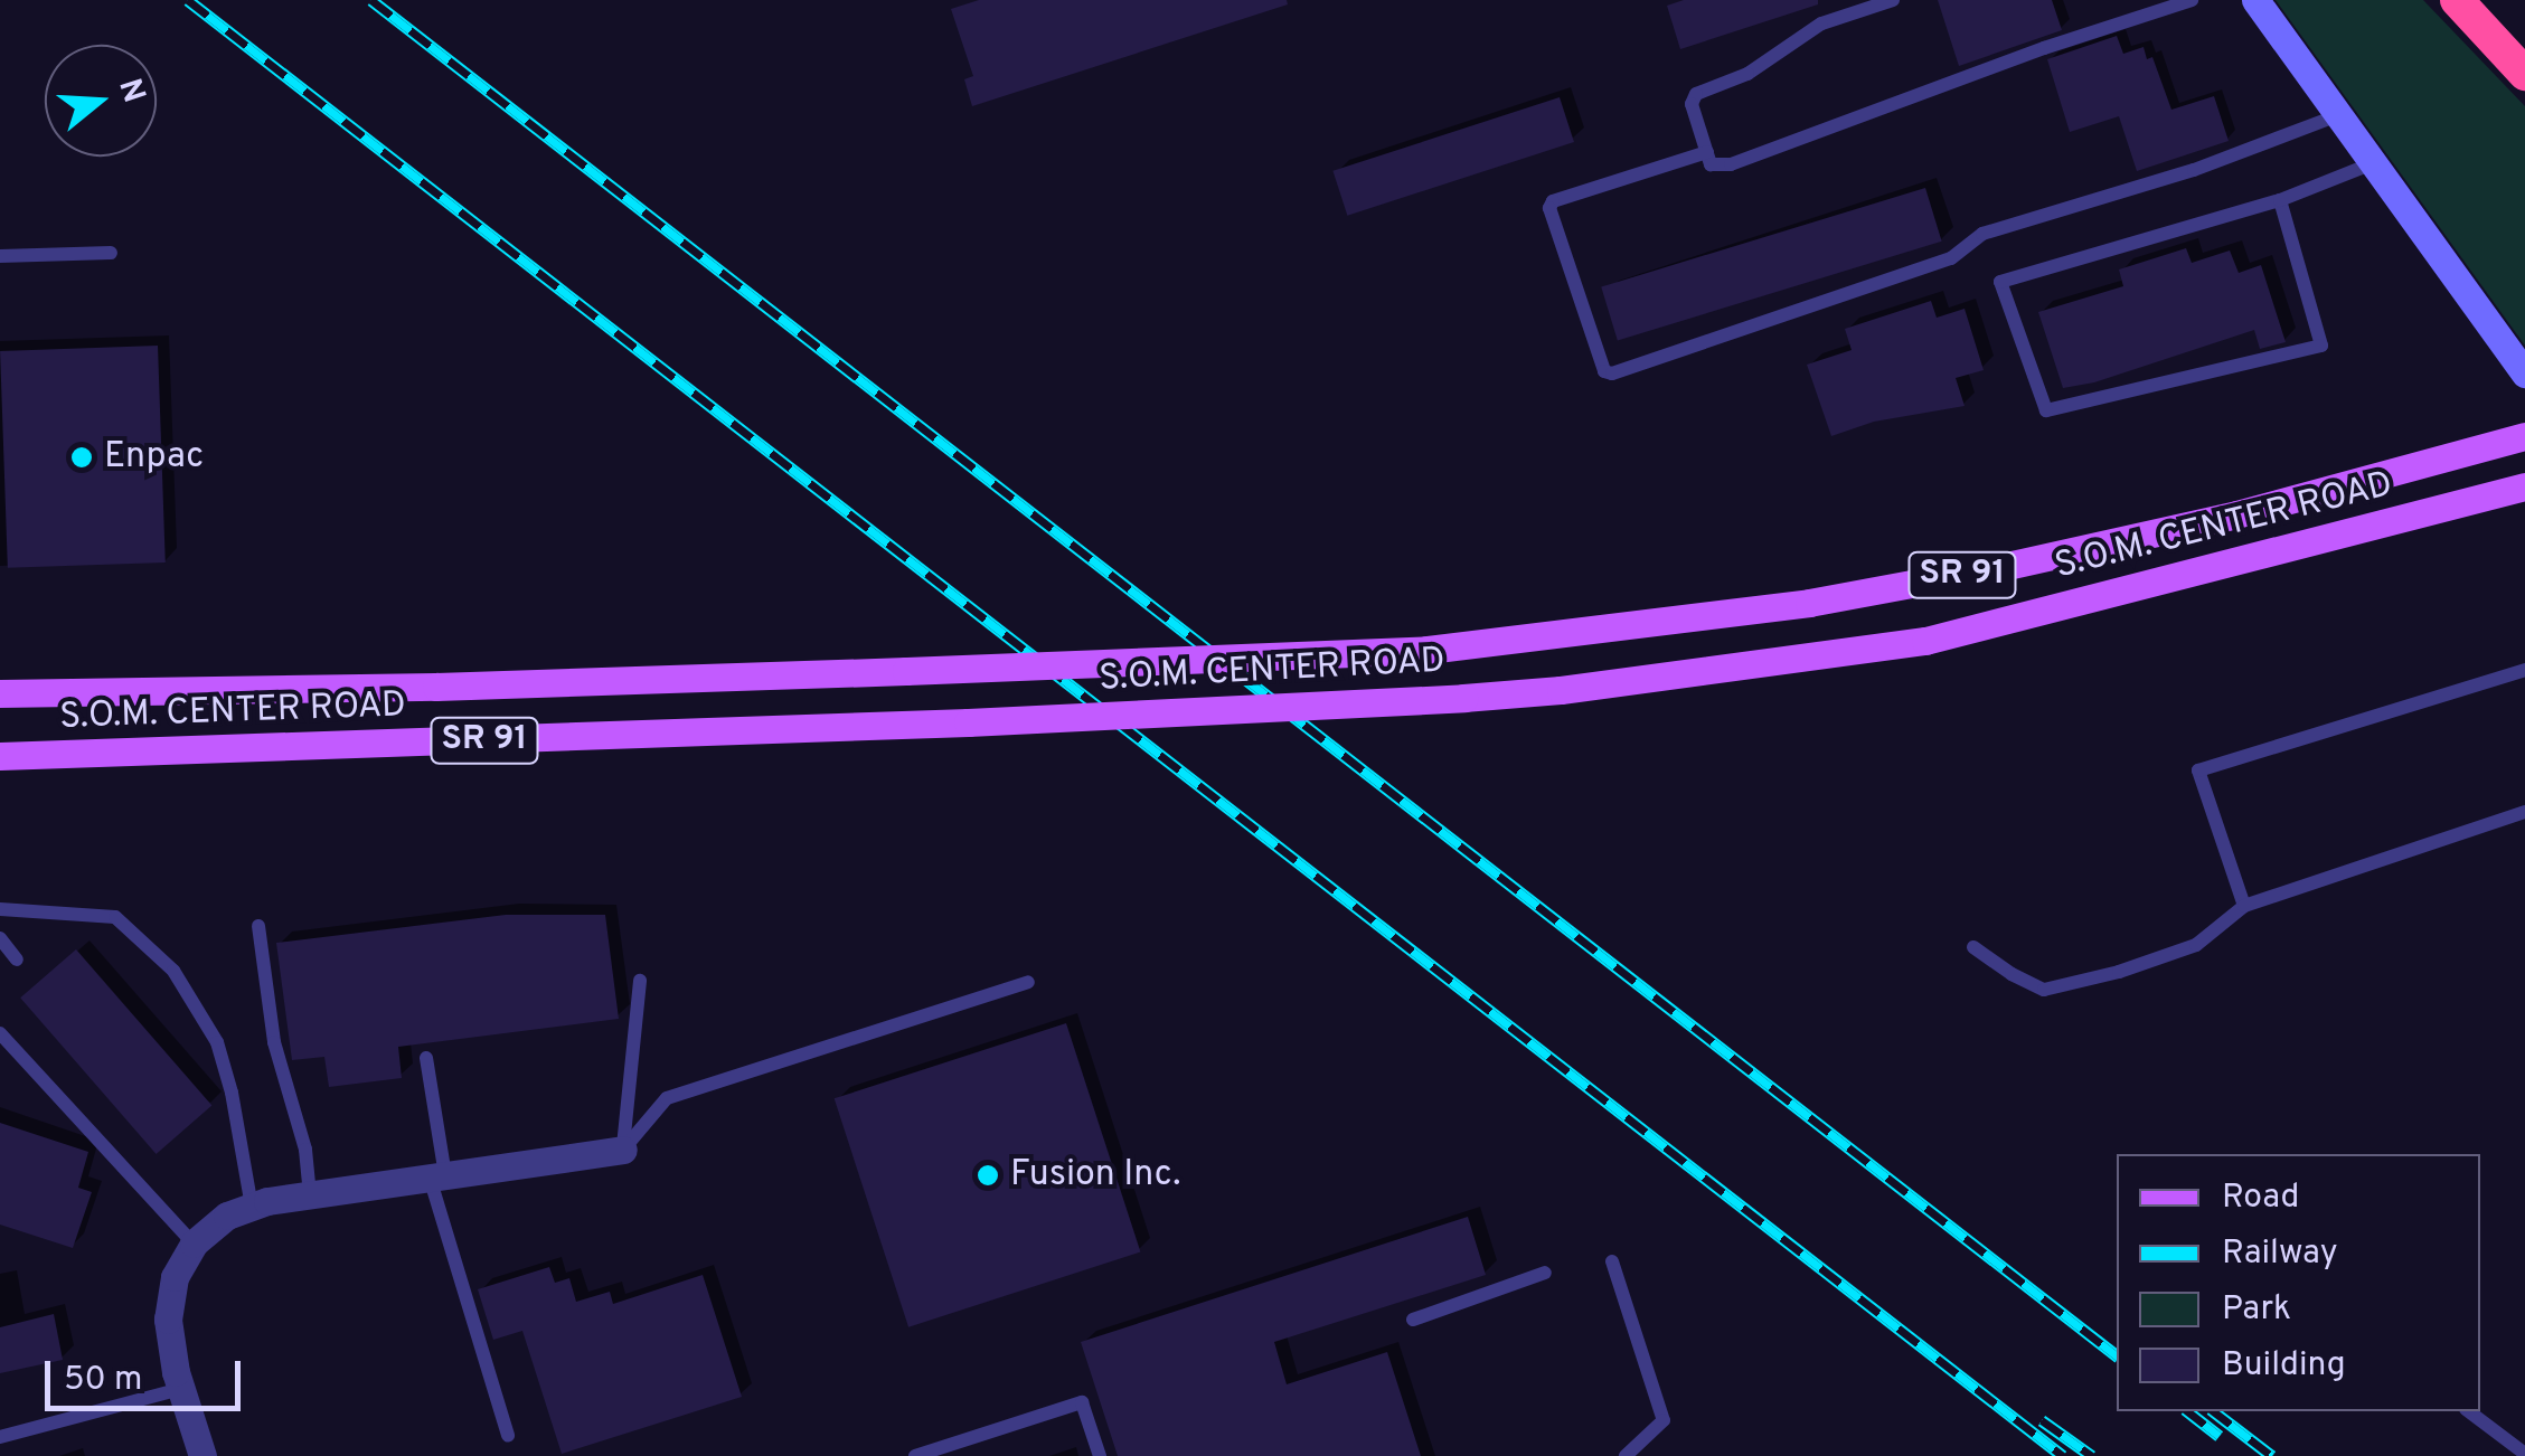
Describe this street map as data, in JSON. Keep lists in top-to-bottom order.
{
  "streets": {
    "main road": ["S.O.M. CENTER ROAD", "SR 91"]
  },
  "places": ["Enpac", "Fusion Inc."],
  "legend": [
    "Road",
    "Railway",
    "Park",
    "Building"
  ],
  "scale_bar": "50 m",
  "north": "right"
}
